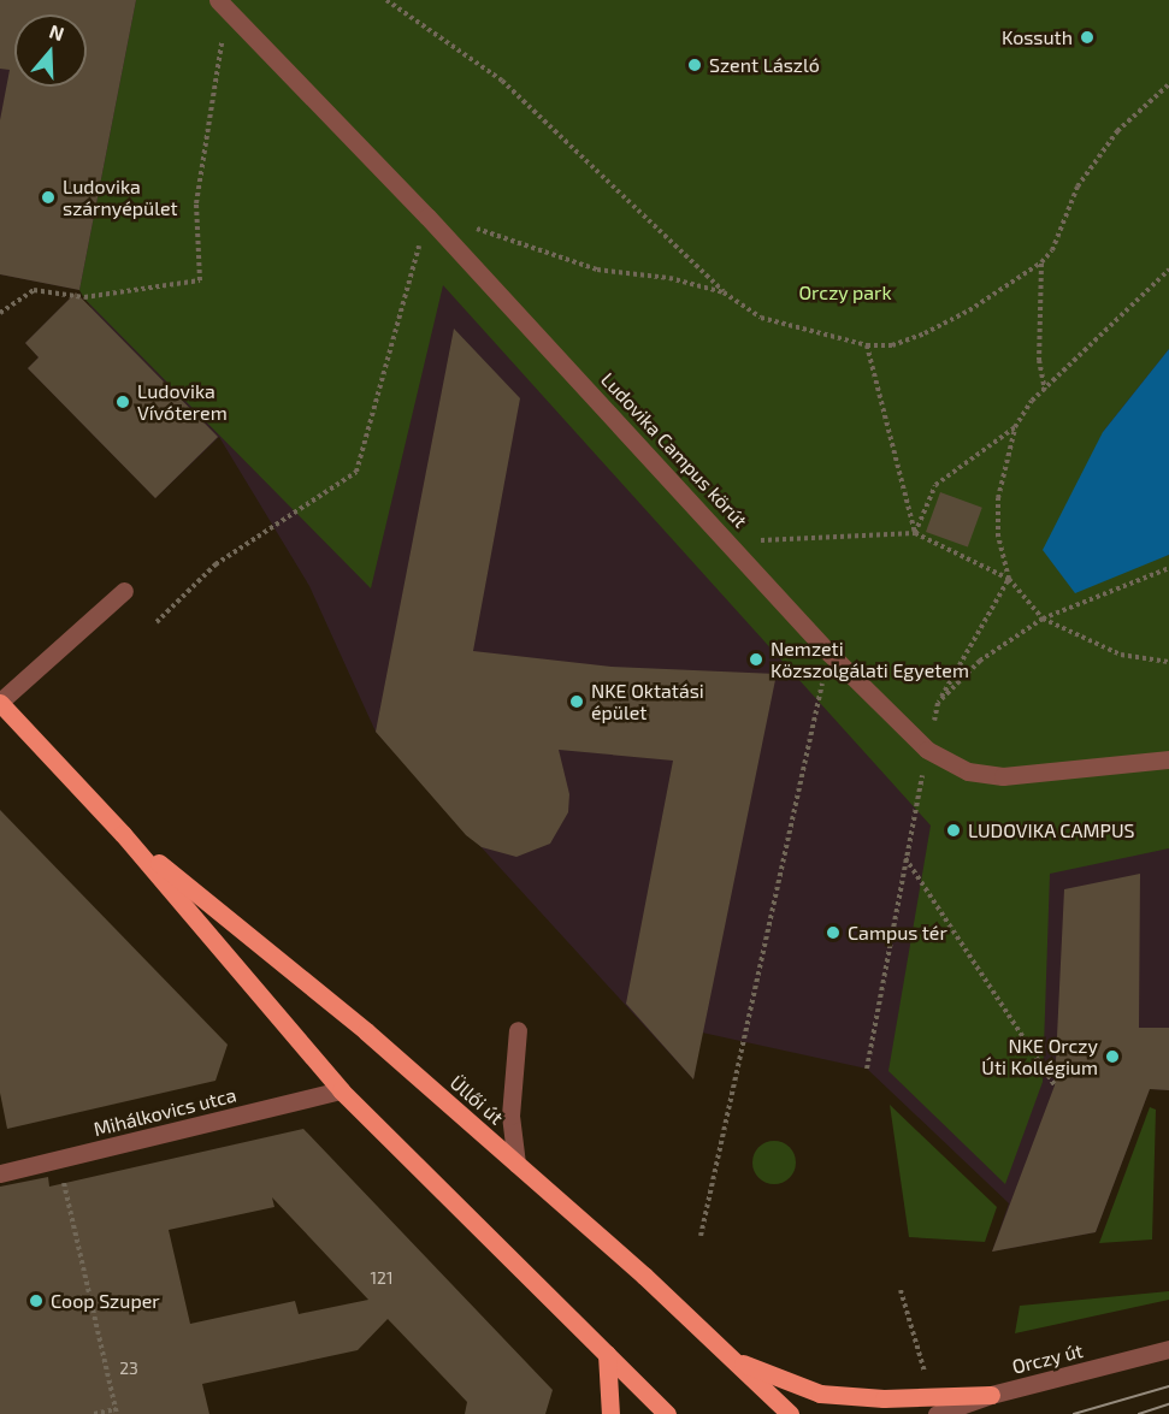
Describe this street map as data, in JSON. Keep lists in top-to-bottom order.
{
  "streets": {
    "main road": ["Üllői út"],
    "street": ["Ludovika Campus körút", "Mihálkovics utca", "Orczy út"]
  },
  "crossings": [
    ["Üllői út", "Mihálkovics utca"]
  ],
  "parks": ["Orczy park"],
  "places": [
    "Kossuth",
    "Szent László",
    "Ludovika szárnyépület",
    "Ludovika Vívóterem",
    "Nemzeti Közszolgálati Egyetem",
    "NKE Oktatási épület",
    "LUDOVIKA CAMPUS",
    "Campus tér",
    "NKE Orczy Úti Kollégium",
    "Coop Szuper"
  ],
  "house_numbers": ["121", "23"],
  "north": "top"
}
